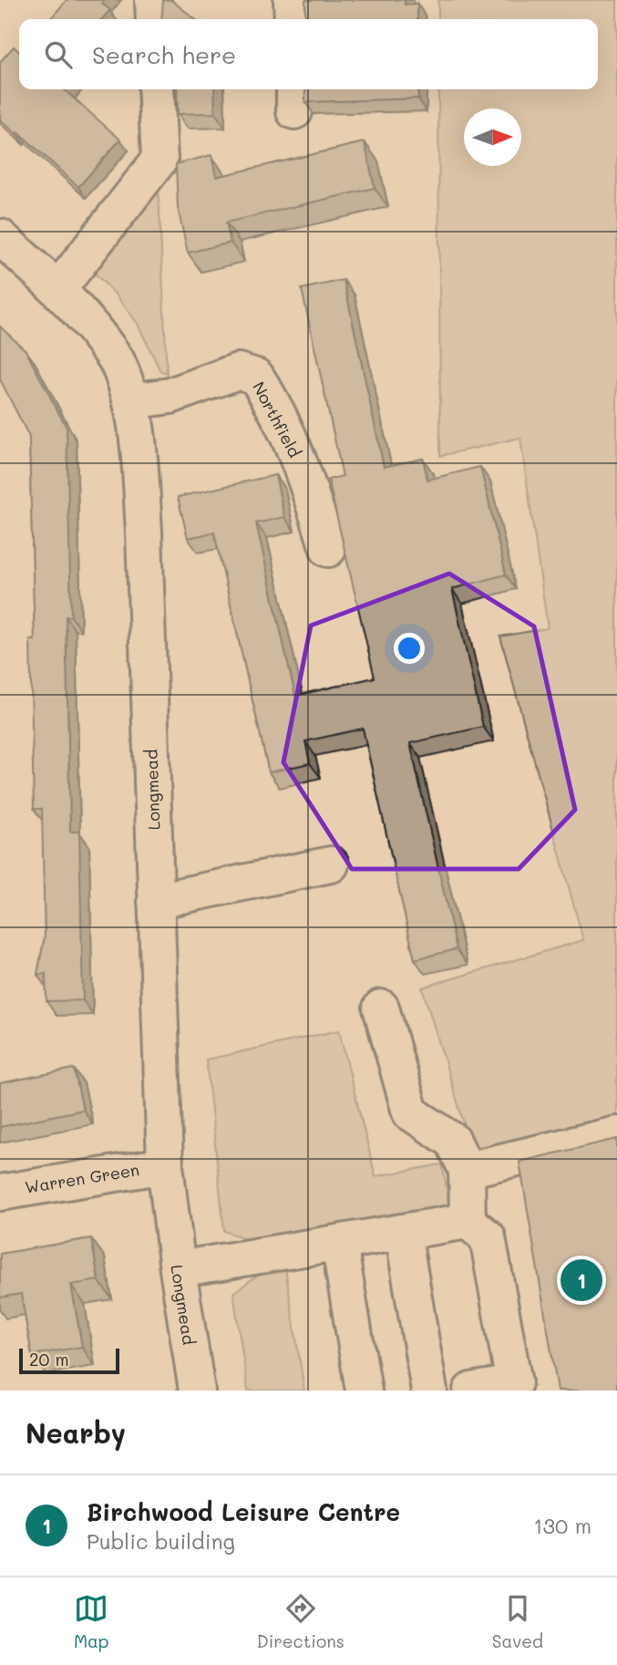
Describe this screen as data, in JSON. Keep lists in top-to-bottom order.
{
  "streets": {
    "street": ["Northfield", "Longmead", "Warren Green"]
  },
  "crossings": [
    ["Northfield", "Longmead"],
    ["Longmead", "Warren Green"]
  ],
  "scale_bar": "20 m",
  "north": "right",
  "page": {
    "search": "Search here",
    "pins": "1",
    "scale": "20 m",
    "heading": "Nearby",
    "list": [
      {
        "mark": "1",
        "name": "Birchwood Leisure Centre",
        "note": "Public building",
        "value": "130 m"
      }
    ],
    "nav": ["Map", "Directions", "Saved"]
  }
}
